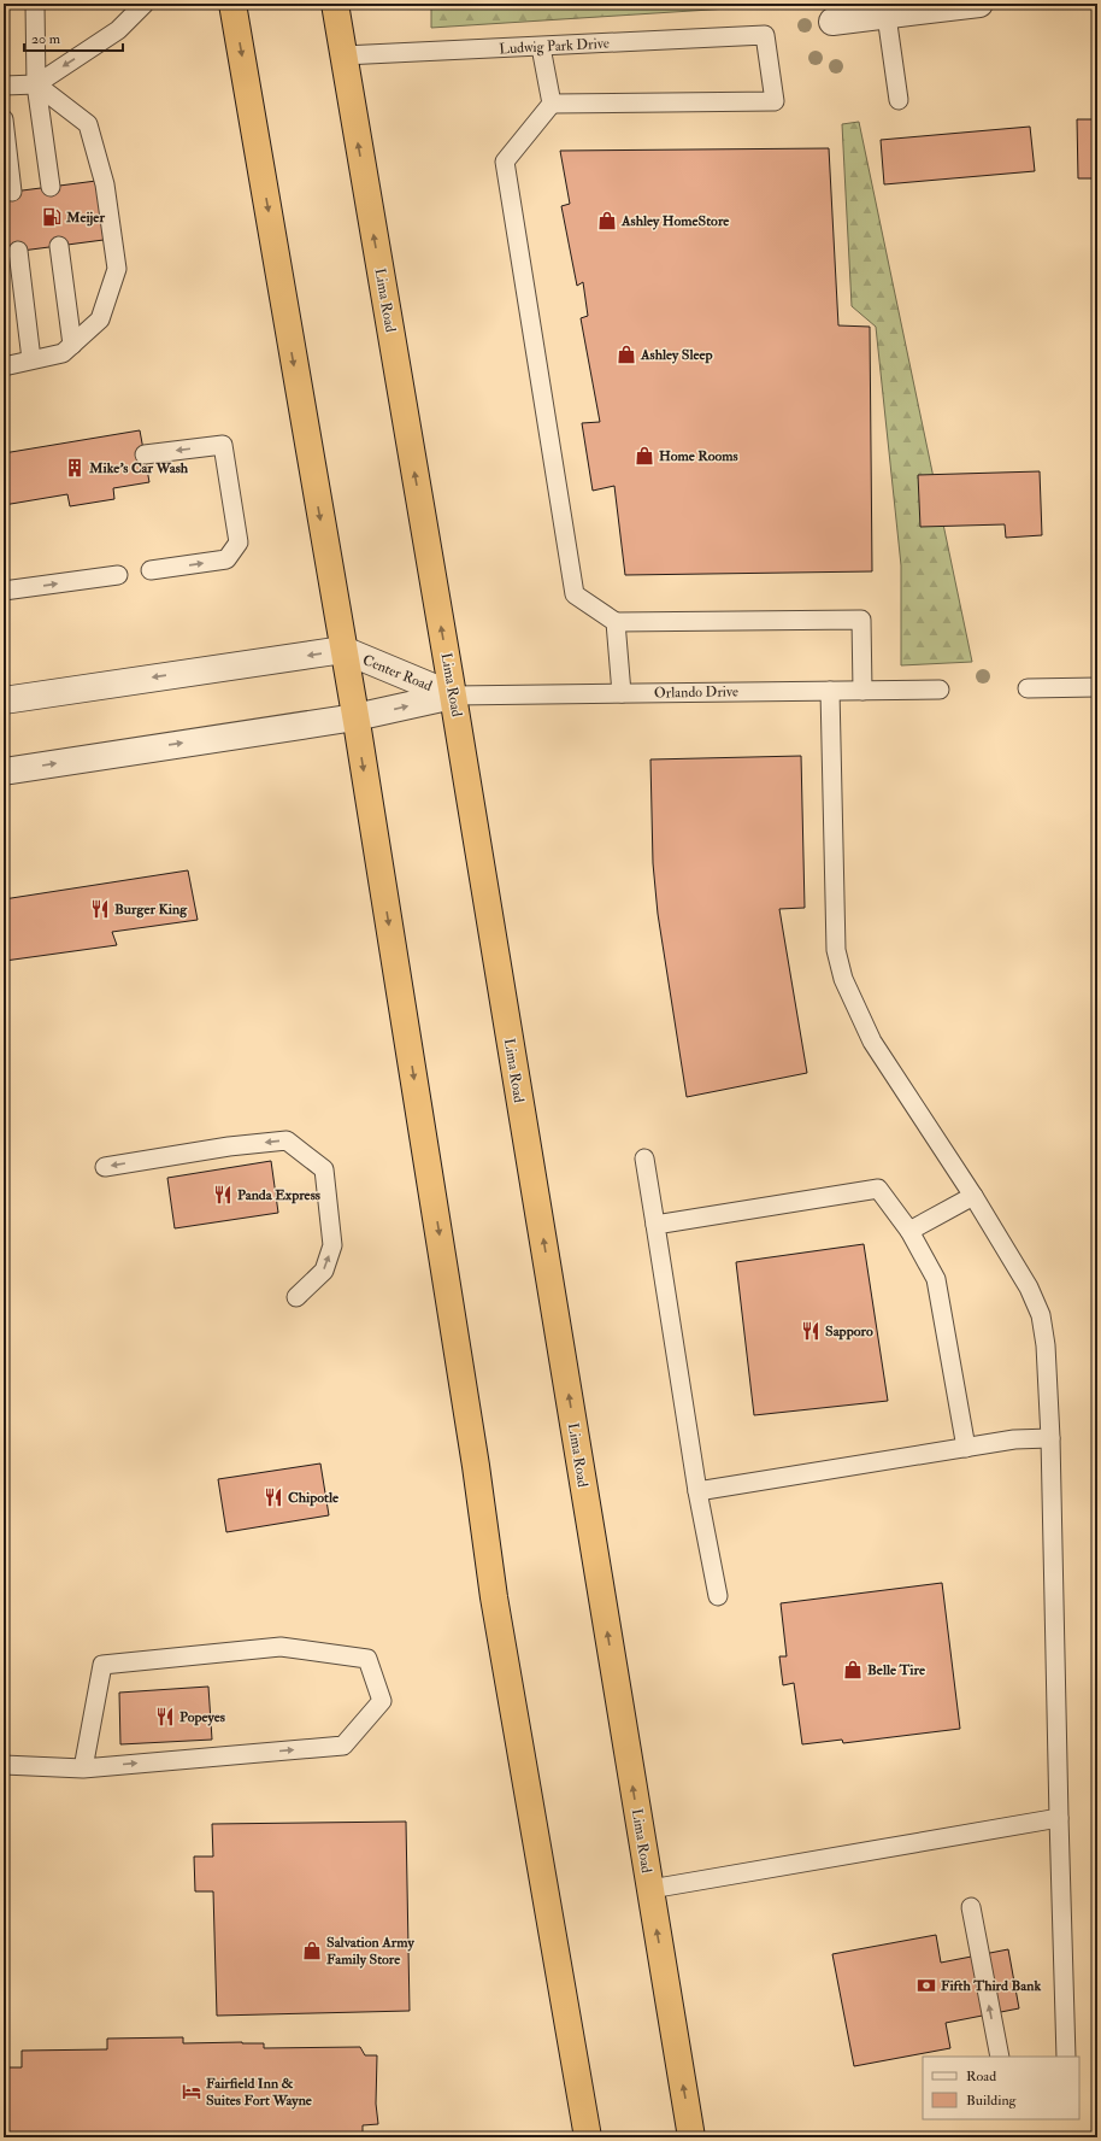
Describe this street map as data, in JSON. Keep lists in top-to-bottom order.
{
  "streets": {
    "highway": ["Lima Road"],
    "street": ["Center Road"],
    "lane": ["Ludwig Park Drive", "Orlando Drive"]
  },
  "crossings": [
    ["Ludwig Park Drive", "Lima Road"],
    ["Lima Road", "Center Road"],
    ["Lima Road", "Orlando Drive"],
    ["Center Road", "Orlando Drive"]
  ],
  "places": {
    "fuel station": ["Meijer"],
    "shop": [
      "Ashley HomeStore",
      "Ashley Sleep",
      "Home Rooms",
      "Belle Tire",
      "Salvation Army Family Store"
    ],
    "building": ["Mike's Car Wash"],
    "restaurant": [
      "Burger King",
      "Panda Express",
      "Sapporo",
      "Chipotle",
      "Popeyes"
    ],
    "bank": ["Fifth Third Bank"],
    "hotel": ["Fairfield Inn & Suites Fort Wayne"]
  },
  "legend": ["Road", "Building"],
  "scale_bar": "20 m"
}
